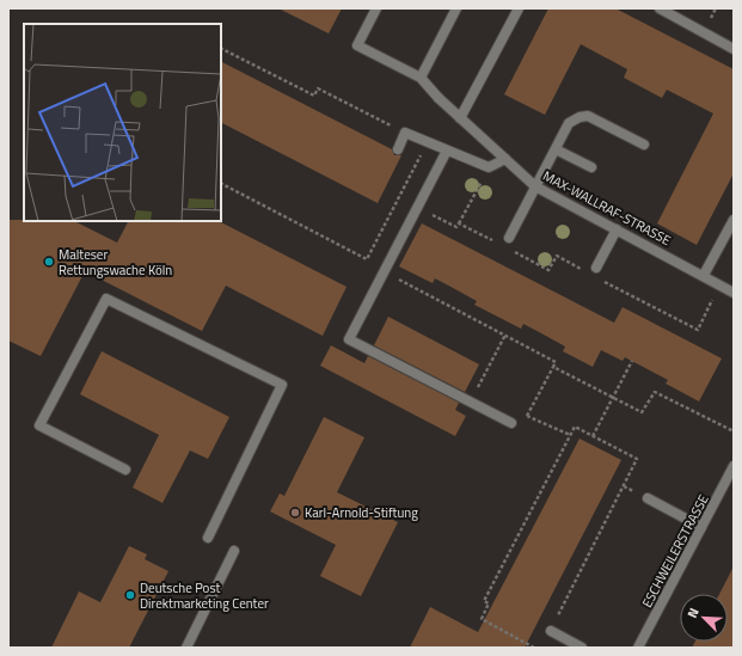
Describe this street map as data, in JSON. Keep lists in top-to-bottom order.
{
  "streets": {
    "street": ["MAX-WALLRAF-STRASSE", "ESCHWEILERSTRASSE"]
  },
  "places": ["Malteser Rettungswache Köln", "Karl-Arnold-Stiftung", "Deutsche Post Direktmarketing Center"],
  "north": "top left"
}
